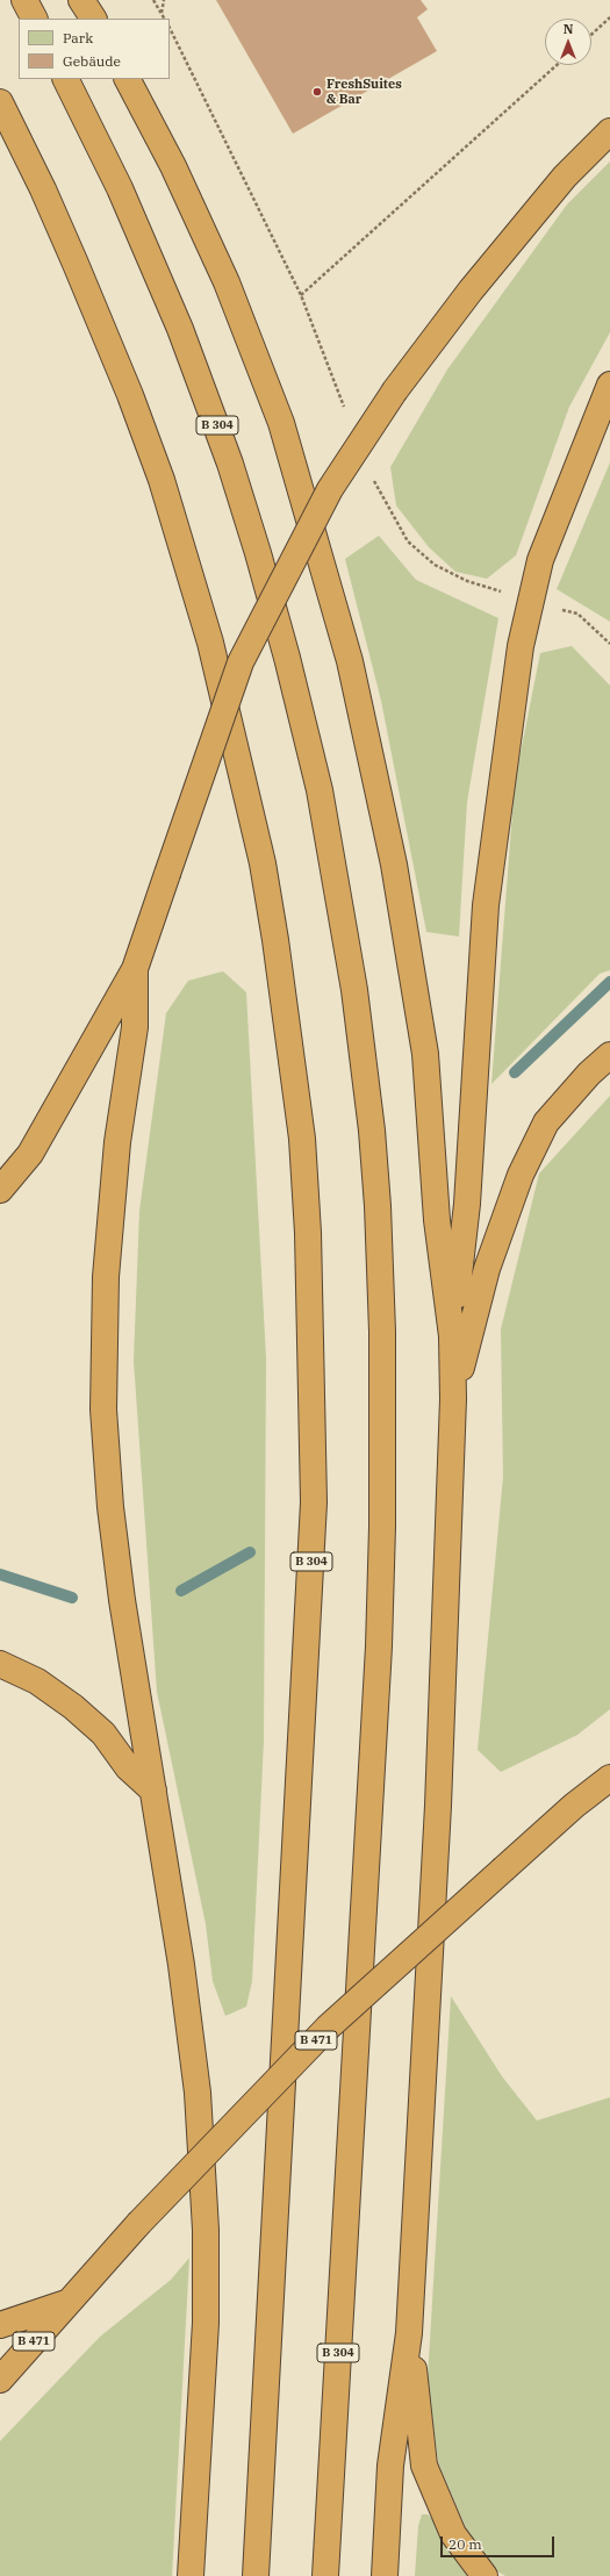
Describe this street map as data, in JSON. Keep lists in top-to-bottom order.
{
  "streets": {
    "highway": ["B 304", "B 471"]
  },
  "places": ["FreshSuites & Bar"],
  "legend": ["Park", "Gebäude"],
  "scale_bar": "20 m",
  "north": "top"
}
